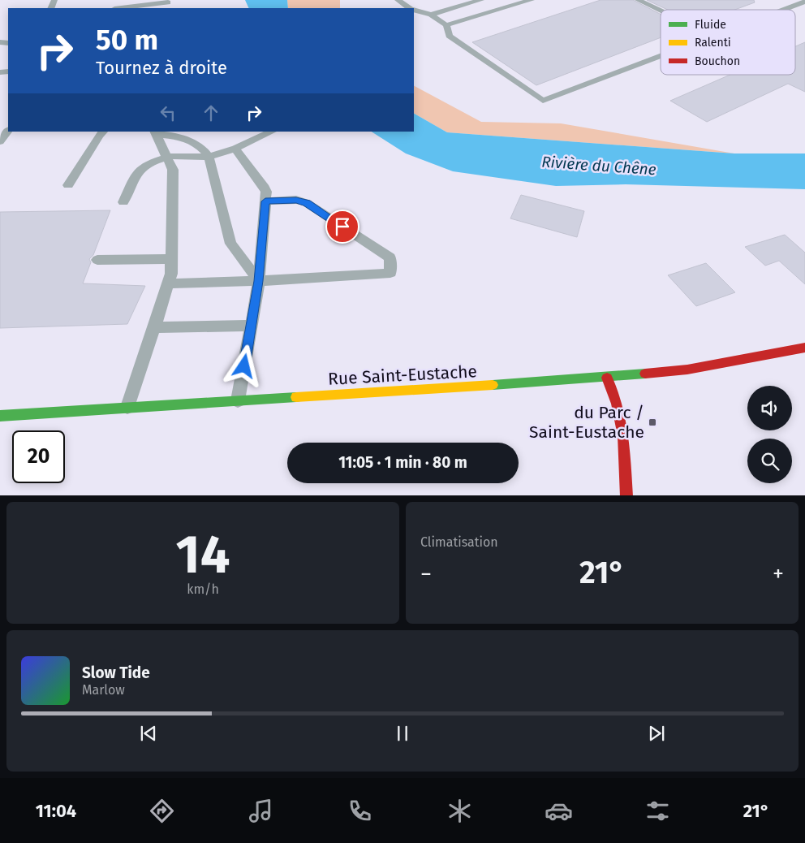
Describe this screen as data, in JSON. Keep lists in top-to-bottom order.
{
  "streets": {
    "street": ["Rue Saint-Eustache"]
  },
  "water": ["Rivière du Chêne"],
  "places": {
    "transit": ["du Parc / Saint-Eustache"]
  },
  "legend": ["Fluide", "Ralenti", "Bouchon"],
  "page": {
    "turn": ["50 m", "Tournez à droite"],
    "limit": "20",
    "trip": "11:05 · 1 min · 80 m",
    "tile": [
      ["14", "km/h"],
      "Climatisation"
    ],
    "heat": ["−", "21°", "+"],
    "song": ["Slow Tide", "Marlow"],
    "tabs": ["11:04", "21°"]
  }
}
